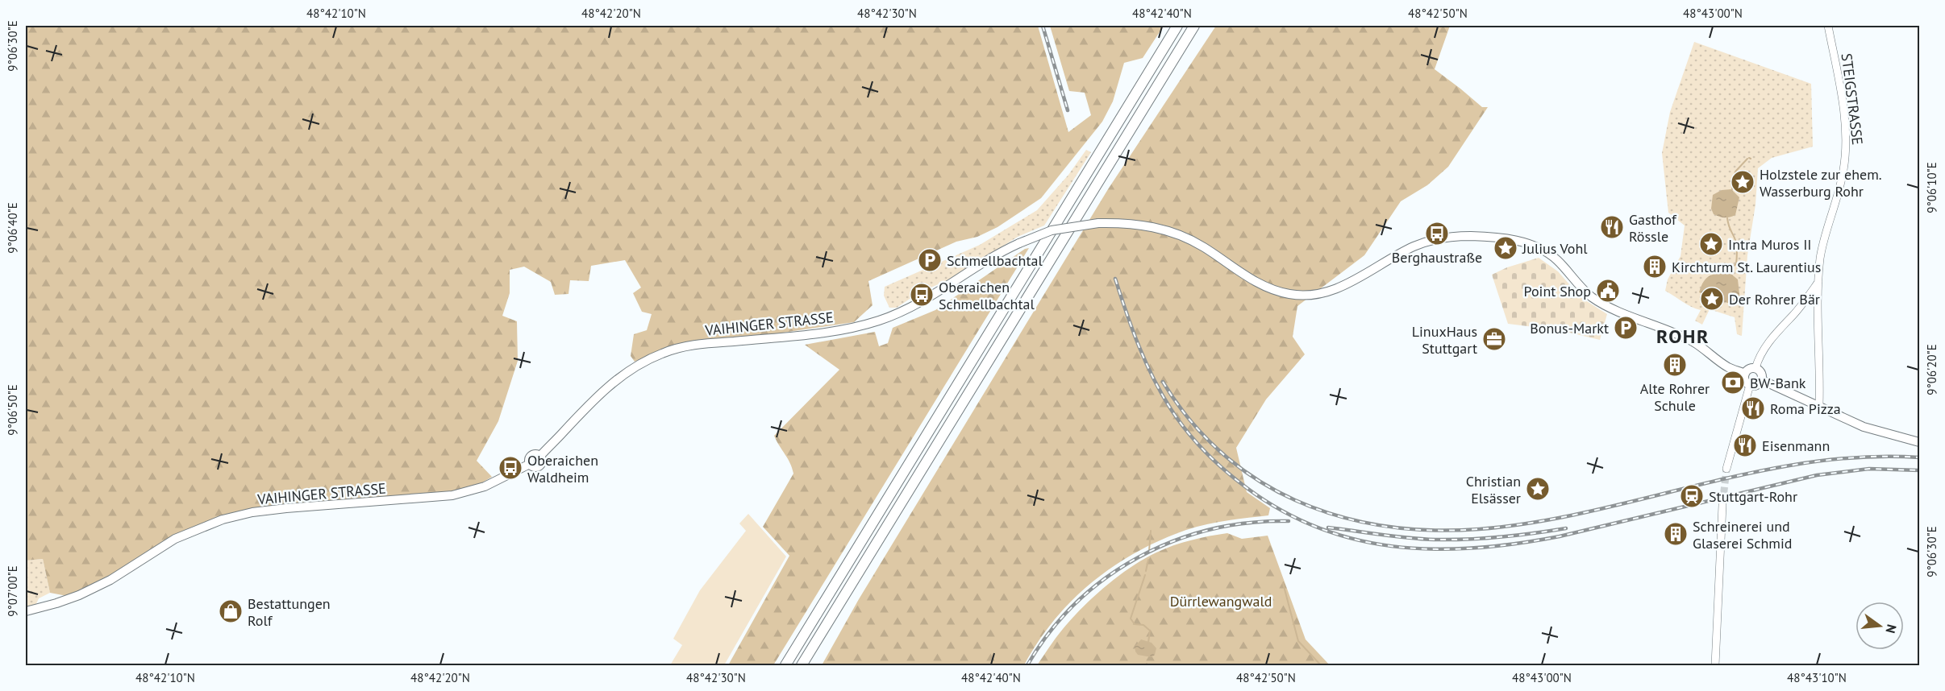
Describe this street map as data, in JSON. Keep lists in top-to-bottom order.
{
  "streets": {
    "main road": ["VAIHINGER STRASSE"],
    "street": ["STEIGSTRASSE"]
  },
  "districts": ["ROHR"],
  "parks": ["Dürrlewangwald"],
  "places": {
    "place": [
      "Holzstele zur ehem. Wasserburg Rohr",
      "Intra Muros II",
      "Julius Vohl",
      "Der Rohrer Bär",
      "Christian Elsässer"
    ],
    "restaurant": ["Gasthof Rössle", "Roma Pizza", "Eisenmann"],
    "bus stop": ["Berghaustraße", "Oberaichen Schmellbachtal", "Oberaichen Waldheim"],
    "parking": ["Schmellbachtal", "Bonus-Markt"],
    "building": ["Kirchturm St. Laurentius", "Alte Rohrer Schule", "Schreinerei und Glaserei Schmid"],
    "public building": ["Point Shop"],
    "office": ["LinuxHaus Stuttgart"],
    "bank": ["BW-Bank"],
    "station": ["Stuttgart-Rohr"],
    "shop": ["Bestattungen Rolf"]
  },
  "north": "right",
  "coordinates": [
    "48°42'10\"N",
    "48°42'20\"N",
    "48°42'30\"N",
    "48°42'40\"N",
    "48°42'50\"N",
    "48°43'00\"N",
    "9°06'30\"E",
    "9°06'10\"E",
    "9°06'40\"E",
    "9°06'20\"E",
    "9°06'50\"E",
    "9°07'00\"E",
    "48°43'10\"N"
  ]
}
